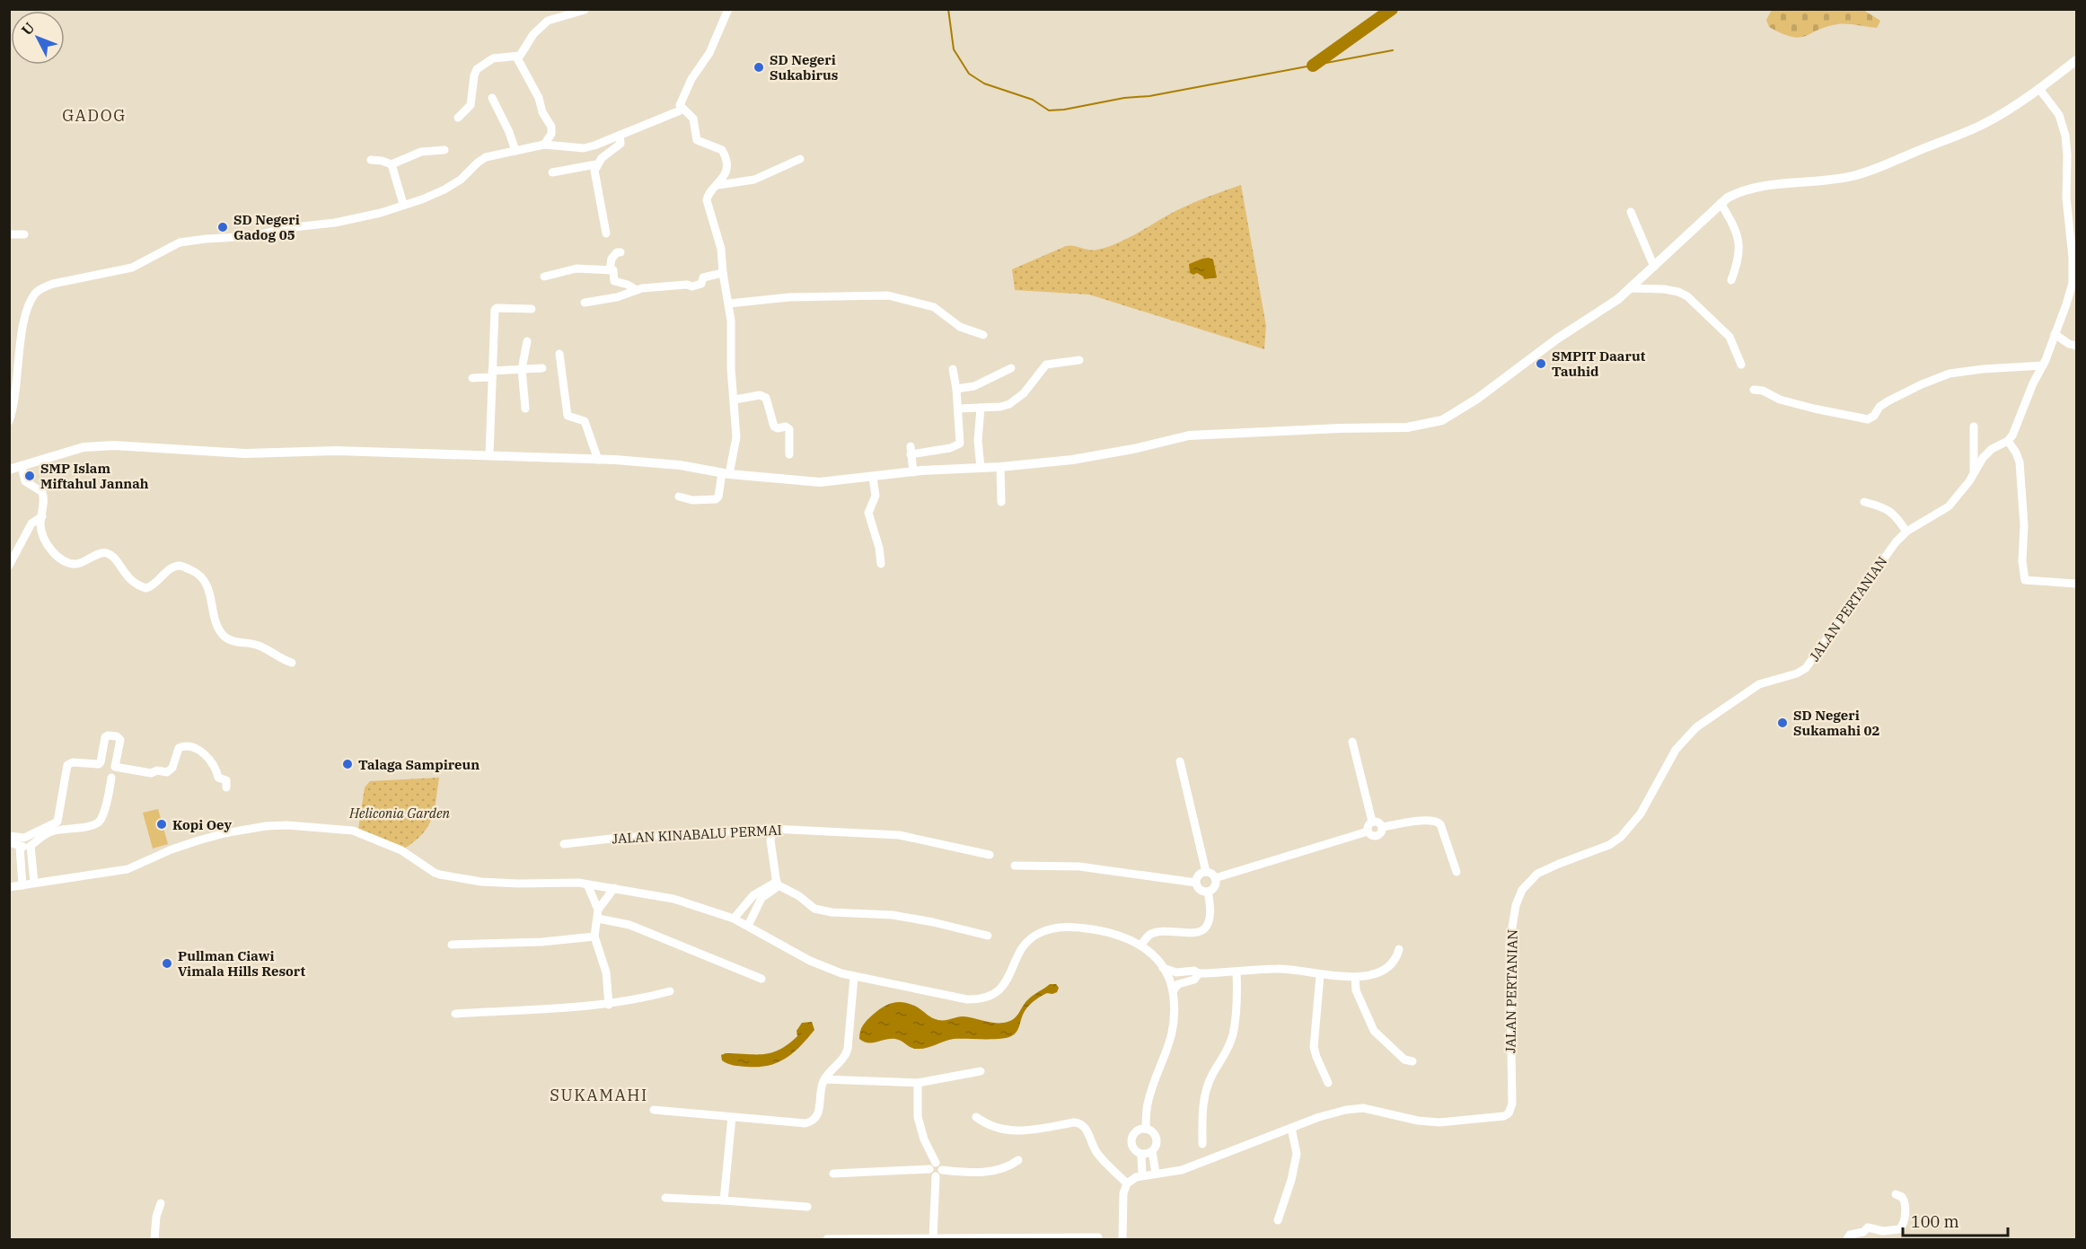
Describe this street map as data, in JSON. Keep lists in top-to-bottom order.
{
  "streets": {
    "street": ["JALAN PERTANIAN", "JALAN KINABALU PERMAI"]
  },
  "districts": ["GADOG", "SUKAMAHI"],
  "parks": ["Heliconia Garden"],
  "places": [
    "SD Negeri Sukabirus",
    "SD Negeri Gadog 05",
    "SMPIT Daarut Tauhid",
    "SMP Islam Miftahul Jannah",
    "SD Negeri Sukamahi 02",
    "Talaga Sampireun",
    "Kopi Oey",
    "Pullman Ciawi Vimala Hills Resort"
  ],
  "scale_bar": "100 m",
  "north": "top left"
}
